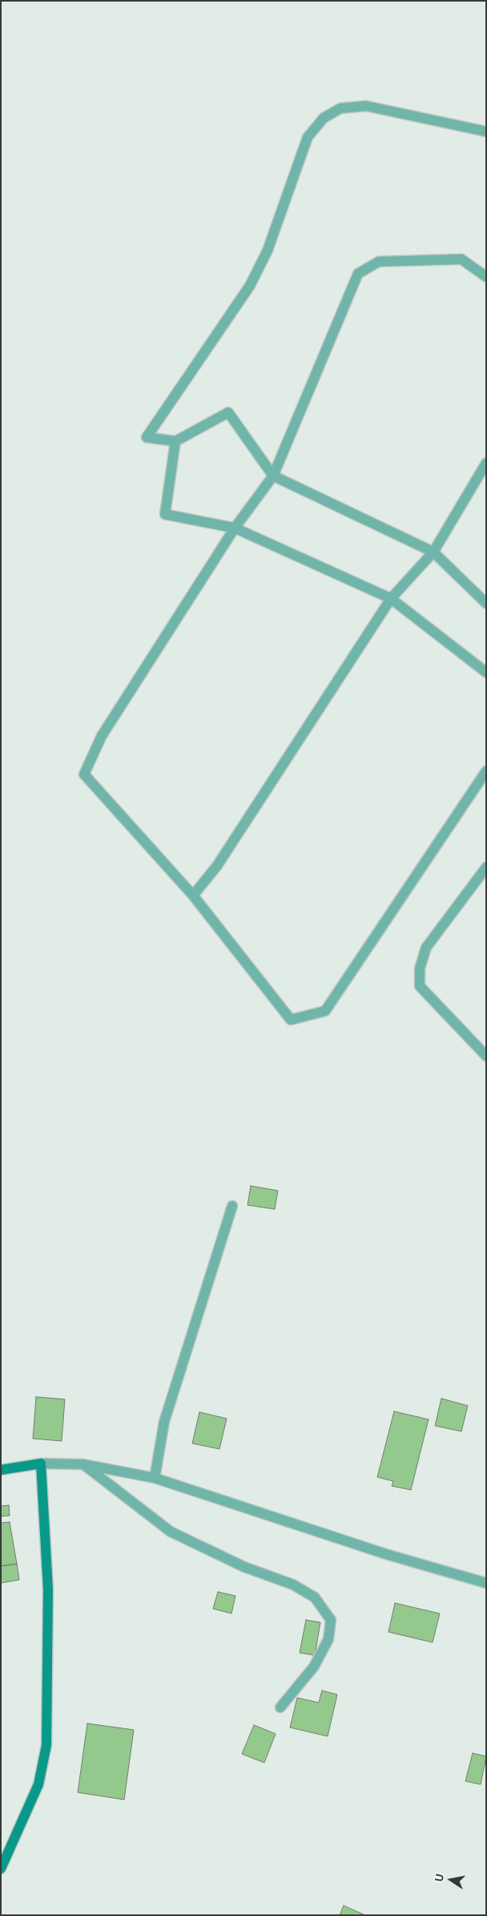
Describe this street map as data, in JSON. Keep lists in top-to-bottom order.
{
  "north": "left"
}
